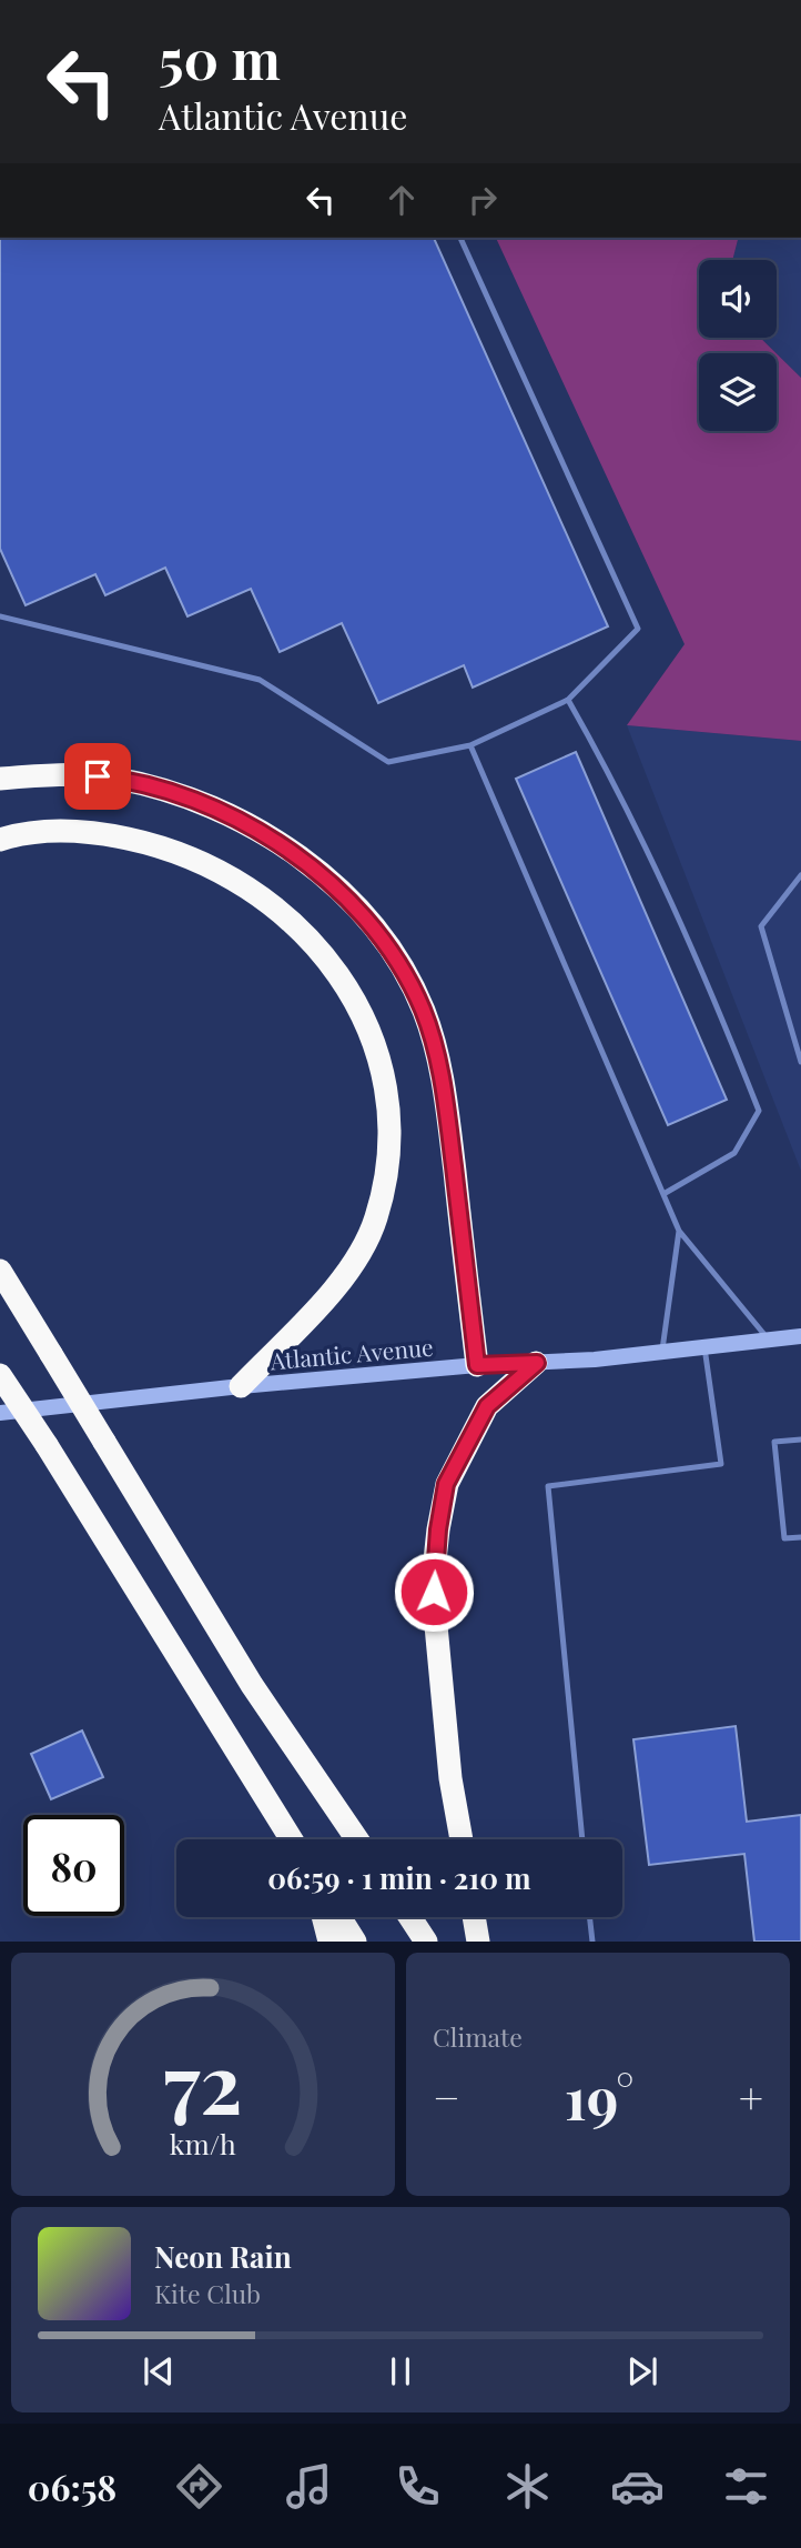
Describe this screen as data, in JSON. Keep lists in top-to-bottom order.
{
  "streets": {
    "main road": ["Atlantic Avenue"]
  },
  "page": {
    "turn": ["50 m", "Atlantic Avenue"],
    "limit": "80",
    "trip": "06:59 · 1 min · 210 m",
    "tile": "Climate",
    "heat": ["−", "19°", "+"],
    "song": ["Neon Rain", "Kite Club"],
    "tabs": "06:58",
    "gauge": ["72", "km/h"]
  }
}
